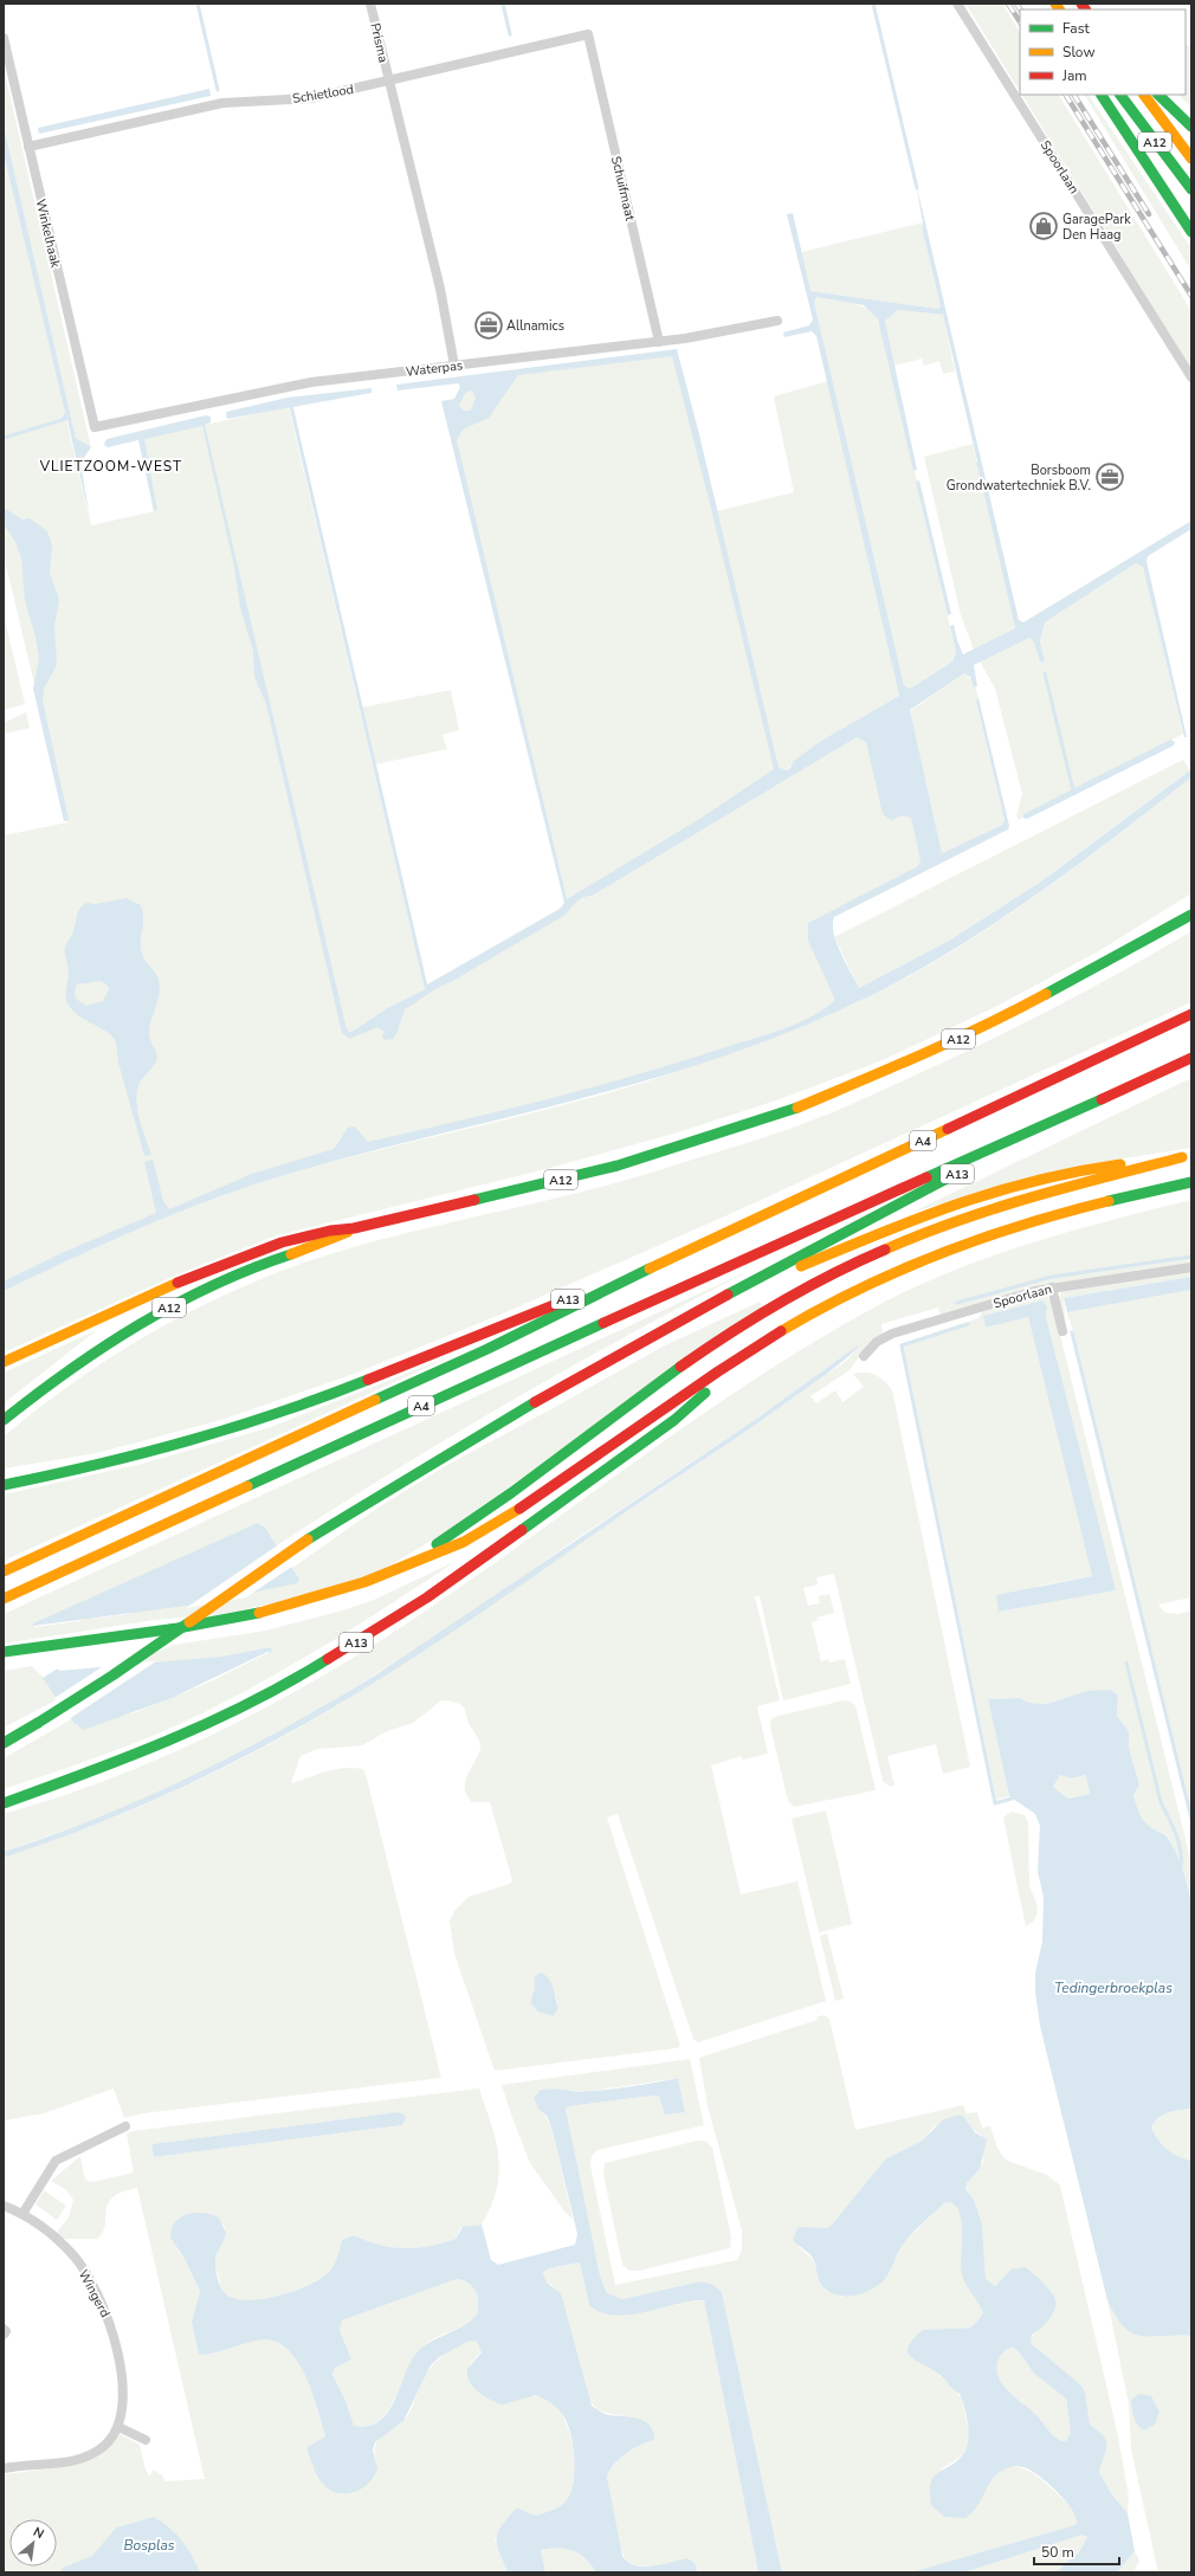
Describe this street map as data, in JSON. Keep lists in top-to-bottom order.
{
  "streets": {
    "highway": ["A12", "A4", "A13"],
    "street": [
      "Prisma",
      "Schietlood",
      "Spoorlaan",
      "Schuifmaat",
      "Winkelhaak",
      "Waterpas",
      "Wingerd"
    ]
  },
  "crossings": [
    ["Prisma", "Schietlood"],
    ["Schietlood", "Schuifmaat"],
    ["Schietlood", "Winkelhaak"],
    ["Schuifmaat", "Waterpas"],
    ["Winkelhaak", "Waterpas"],
    ["A4", "A13"]
  ],
  "districts": ["VLIETZOOM-WEST"],
  "water": ["Tedingerbroekplas", "Bosplas"],
  "places": {
    "shop": ["GaragePark Den Haag"],
    "office": ["Allnamics", "Borsboom Grondwatertechniek B.V."]
  },
  "legend": ["Fast", "Slow", "Jam"],
  "scale_bar": "50 m",
  "north": "top right"
}
